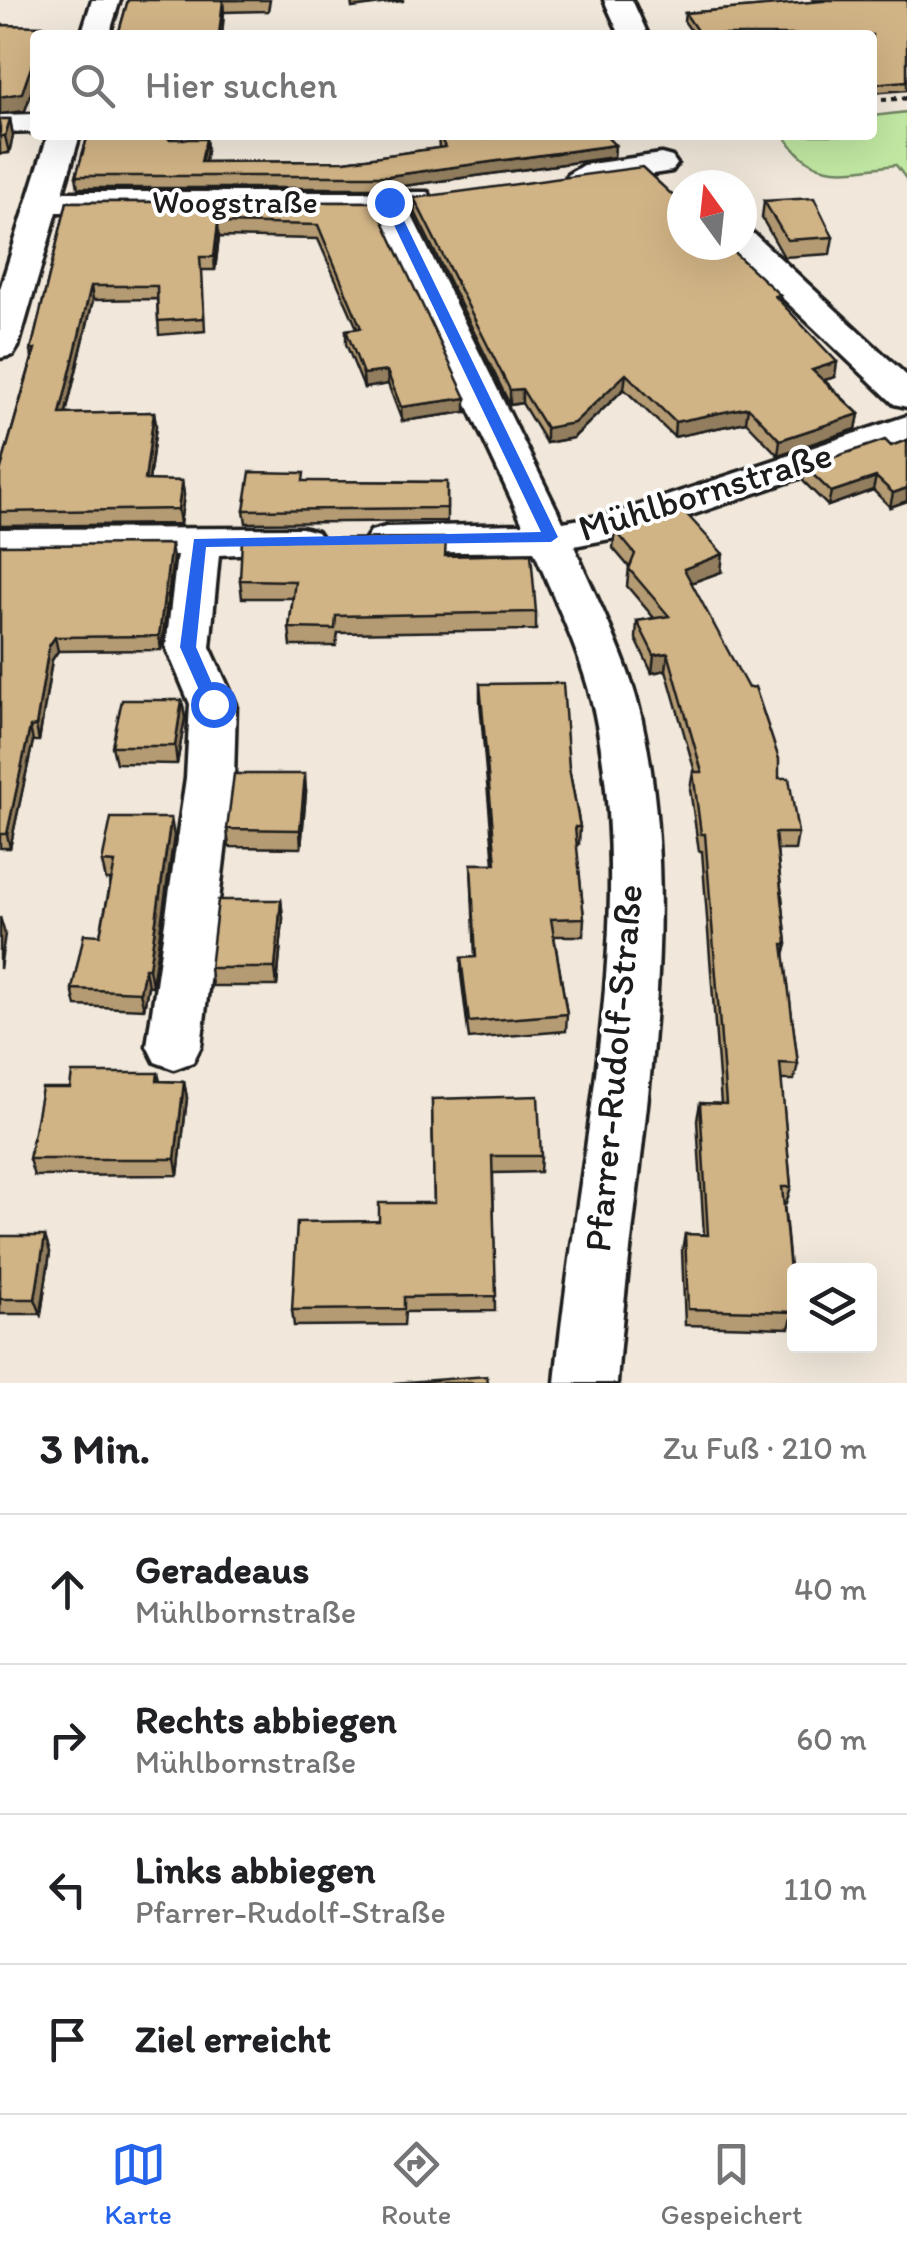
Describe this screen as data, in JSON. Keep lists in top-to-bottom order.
{
  "streets": {
    "street": ["Woogstraße", "Mühlbornstraße", "Pfarrer-Rudolf-Straße"]
  },
  "crossings": [
    ["Woogstraße", "Pfarrer-Rudolf-Straße"],
    ["Mühlbornstraße", "Pfarrer-Rudolf-Straße"]
  ],
  "north": "top",
  "page": {
    "search": "Hier suchen",
    "heading": ["3 Min.", "Zu Fuß · 210 m"],
    "list": [
      ["Geradeaus", "Mühlbornstraße", "40 m"],
      ["Rechts abbiegen", "Mühlbornstraße", "60 m"],
      ["Links abbiegen", "Pfarrer-Rudolf-Straße", "110 m"],
      "Ziel erreicht"
    ],
    "nav": ["Karte", "Route", "Gespeichert"]
  }
}
